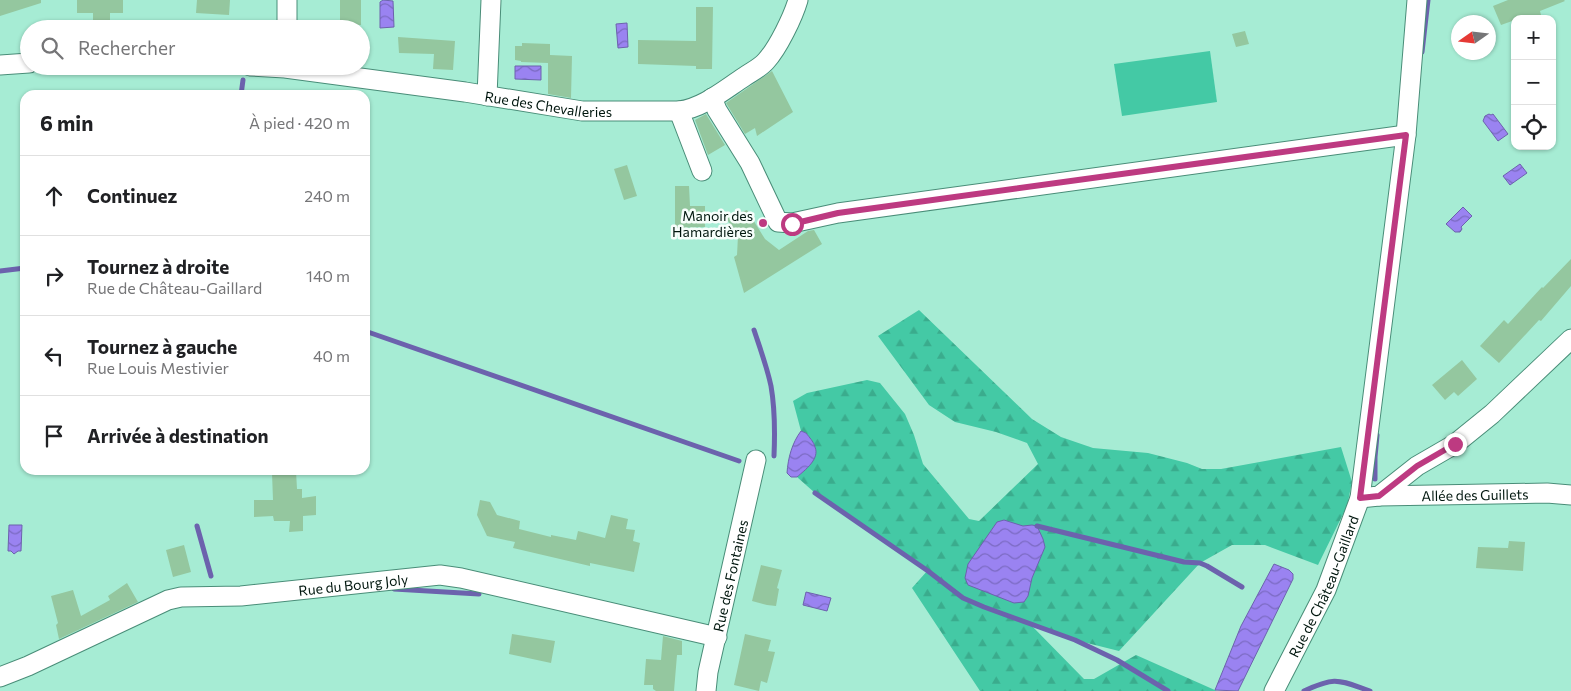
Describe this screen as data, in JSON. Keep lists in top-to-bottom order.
{
  "streets": {
    "street": [
      "Rue des Chevalleries",
      "Allée des Guillets",
      "Rue des Fontaines",
      "Rue du Bourg Joly",
      "Rue de Château-Gaillard"
    ]
  },
  "crossings": [
    ["Allée des Guillets", "Rue de Château-Gaillard"],
    ["Rue des Fontaines", "Rue du Bourg Joly"]
  ],
  "places": ["Manoir des Hamardières"],
  "north": "left",
  "page": {
    "map_buttons": ["+", "−"],
    "search": "Rechercher",
    "heading": ["6 min", "À pied · 420 m"],
    "list": [
      ["Continuez", "240 m"],
      ["Tournez à droite", "Rue de Château-Gaillard", "140 m"],
      ["Tournez à gauche", "Rue Louis Mestivier", "40 m"],
      "Arrivée à destination"
    ]
  }
}
